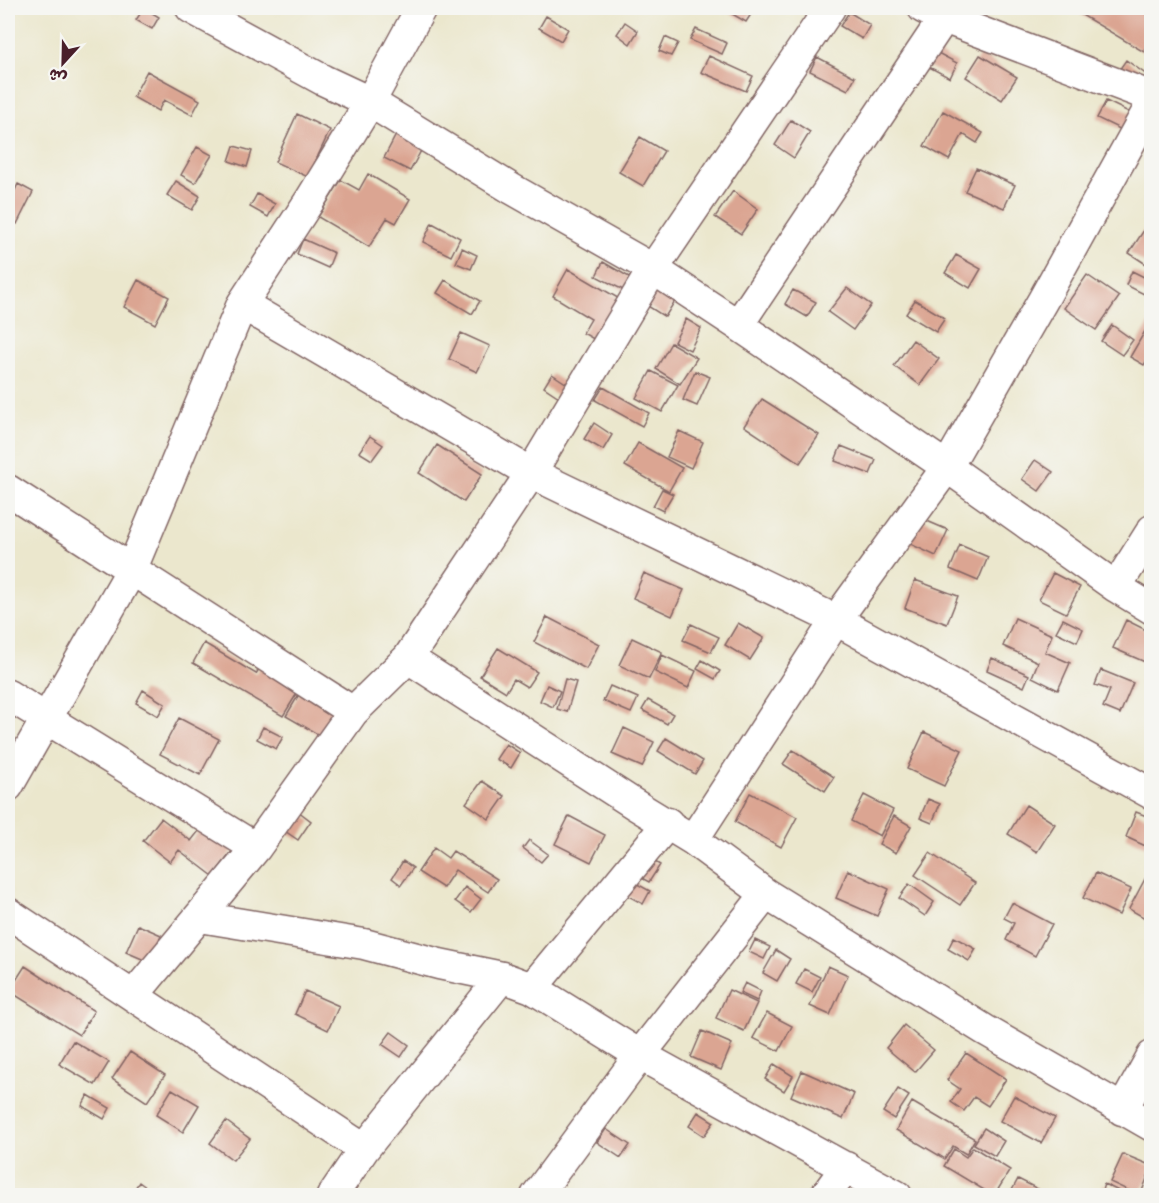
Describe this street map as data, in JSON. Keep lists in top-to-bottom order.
{
  "north": "bottom"
}
